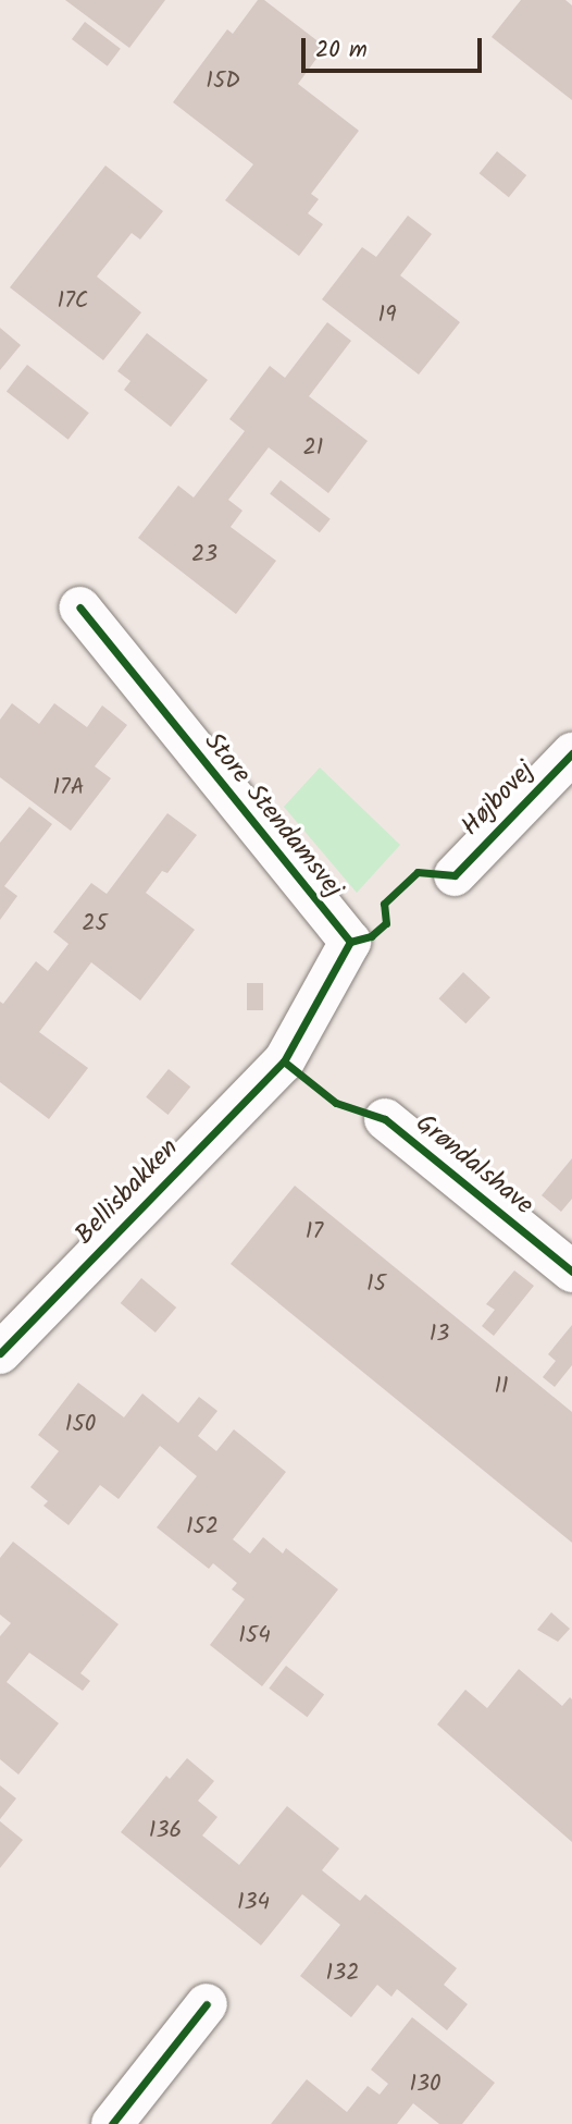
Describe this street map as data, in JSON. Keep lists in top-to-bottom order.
{
  "streets": {
    "street": [
      "Højbovej",
      "Store Stendamsvej",
      "Grøndalshave",
      "Bellisbakken"
    ]
  },
  "crossings": [
    ["Store Stendamsvej", "Bellisbakken"]
  ],
  "house_numbers": [
    "15D",
    "17C",
    "19",
    "21",
    "23",
    "17A",
    "25",
    "17",
    "15",
    "13",
    "11",
    "150",
    "152",
    "154",
    "136",
    "134",
    "132",
    "130"
  ],
  "scale_bar": "20 m"
}
